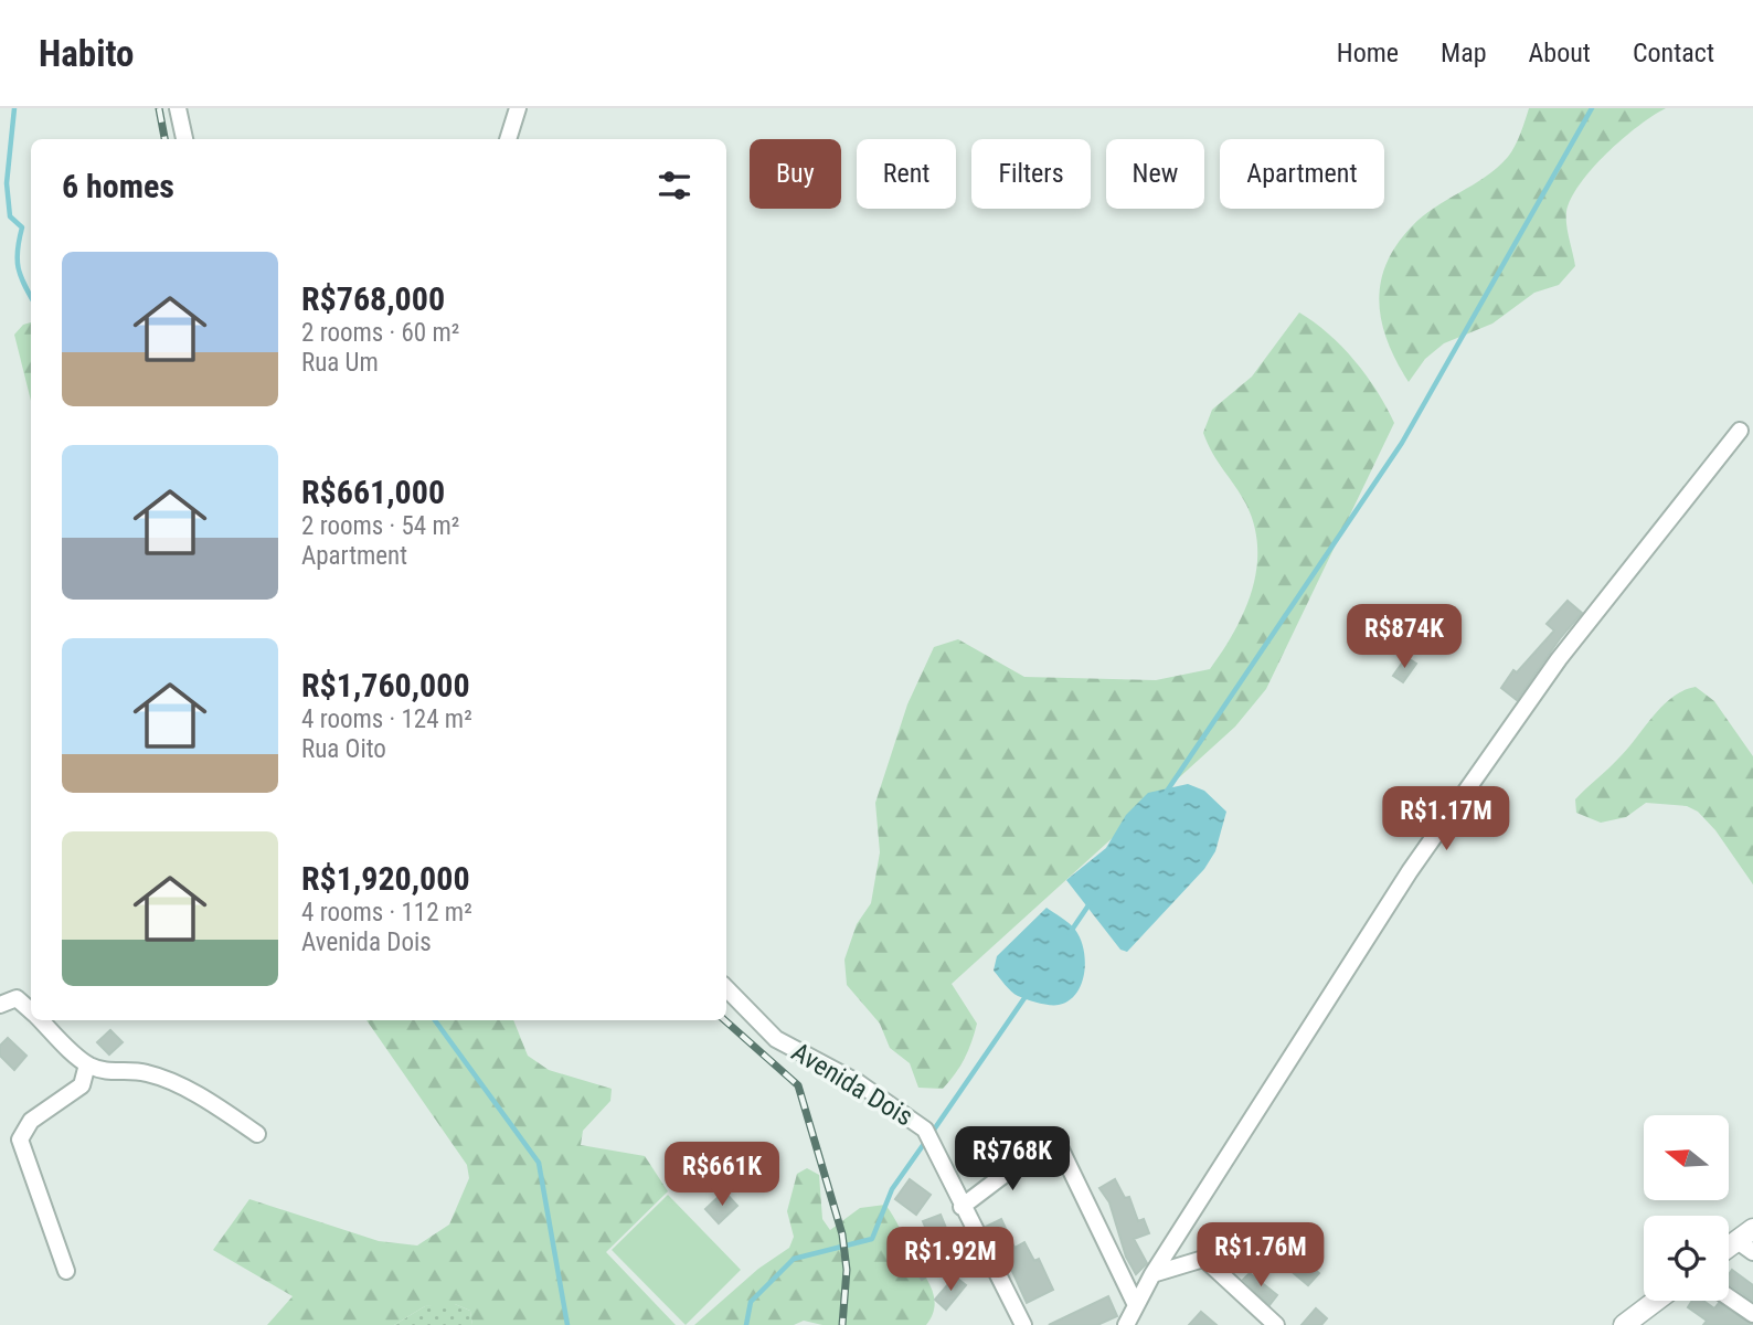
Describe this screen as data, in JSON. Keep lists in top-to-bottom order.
{
  "streets": {
    "street": ["Avenida Dois"]
  },
  "north": "left",
  "page": {
    "header": "Habito",
    "nav": [
      "Home",
      "Map",
      "About",
      "Contact"
    ],
    "chip": [
      "Buy",
      "Rent",
      "Filters",
      "New",
      "Apartment"
    ],
    "heading": "6 homes",
    "list": [
      {
        "name": "R$768,000",
        "note": "2 rooms · 60 m² · Rua Um"
      },
      {
        "name": "R$661,000",
        "note": "2 rooms · 54 m² · Apartment"
      },
      {
        "name": "R$1,760,000",
        "note": "4 rooms · 124 m² · Rua Oito"
      },
      {
        "name": "R$1,920,000",
        "note": "4 rooms · 112 m² · Avenida Dois"
      }
    ],
    "price": [
      "R$874K",
      "R$1.17M",
      "R$768K",
      "R$661K",
      "R$1.76M",
      "R$1.92M"
    ]
  }
}
